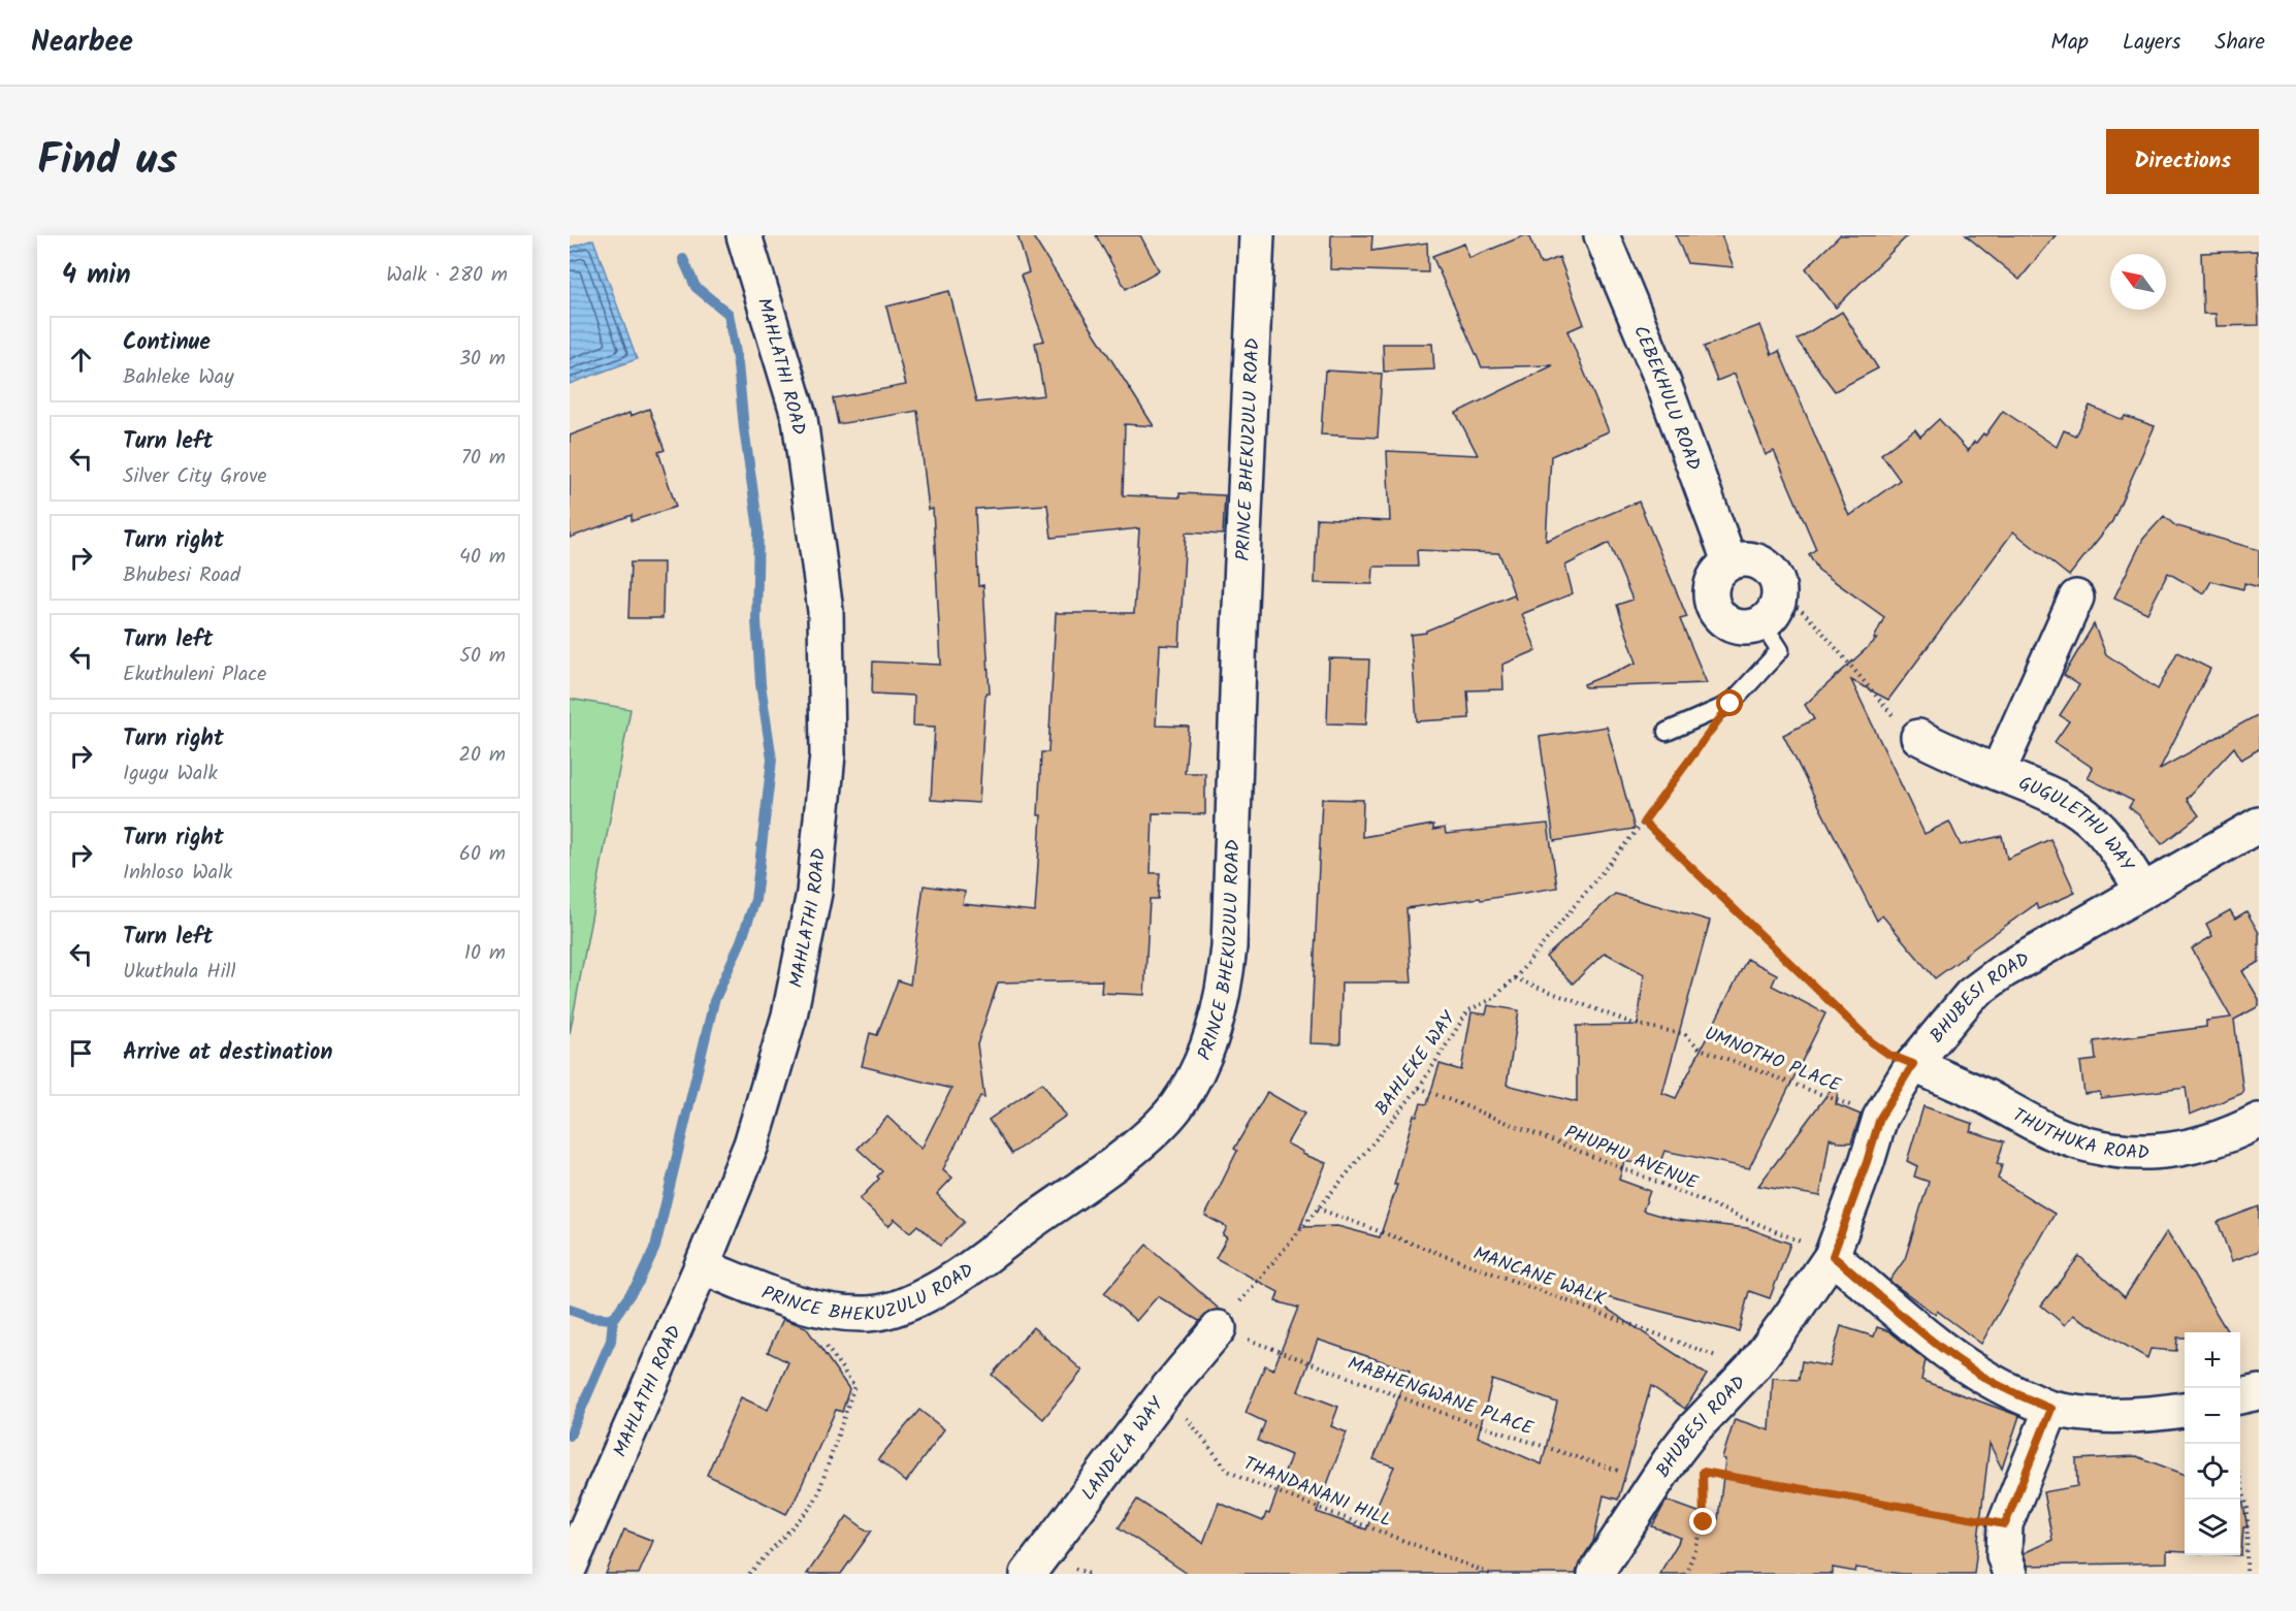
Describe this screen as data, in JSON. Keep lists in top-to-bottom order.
{
  "streets": {
    "street": [
      "MAHLATHI ROAD",
      "CEBEKHULU ROAD",
      "PRINCE BHEKUZULU ROAD",
      "GUGULETHU WAY",
      "BHUBESI ROAD",
      "THUTHUKA ROAD",
      "LANDELA WAY"
    ],
    "path": [
      "UMNOTHO PLACE",
      "BAHLEKE WAY",
      "PHUPHU AVENUE",
      "MANCANE WALK",
      "MABHENGWANE PLACE",
      "THANDANANI HILL"
    ]
  },
  "crossings": [
    ["MAHLATHI ROAD", "PRINCE BHEKUZULU ROAD"],
    ["GUGULETHU WAY", "BHUBESI ROAD"],
    ["BHUBESI ROAD", "UMNOTHO PLACE"],
    ["BHUBESI ROAD", "THUTHUKA ROAD"],
    ["BHUBESI ROAD", "PHUPHU AVENUE"],
    ["BHUBESI ROAD", "MANCANE WALK"],
    ["BHUBESI ROAD", "MABHENGWANE PLACE"],
    ["UMNOTHO PLACE", "BAHLEKE WAY"],
    ["BAHLEKE WAY", "PHUPHU AVENUE"],
    ["BAHLEKE WAY", "MANCANE WALK"],
    ["BAHLEKE WAY", "MABHENGWANE PLACE"],
    ["BAHLEKE WAY", "LANDELA WAY"],
    ["MABHENGWANE PLACE", "LANDELA WAY"],
    ["LANDELA WAY", "THANDANANI HILL"]
  ],
  "north": "top left",
  "page": {
    "header": "Nearbee",
    "nav": ["Map", "Layers", "Share"],
    "title": "Find us",
    "buttons": "Directions",
    "heading": ["4 min", "Walk · 280 m"],
    "list": [
      ["Continue", "Bahleke Way", "30 m"],
      ["Turn left", "Silver City Grove", "70 m"],
      ["Turn right", "Bhubesi Road", "40 m"],
      ["Turn left", "Ekuthuleni Place", "50 m"],
      ["Turn right", "Igugu Walk", "20 m"],
      ["Turn right", "Inhloso Walk", "60 m"],
      ["Turn left", "Ukuthula Hill", "10 m"],
      "Arrive at destination"
    ],
    "map_buttons": ["+", "−"]
  }
}
